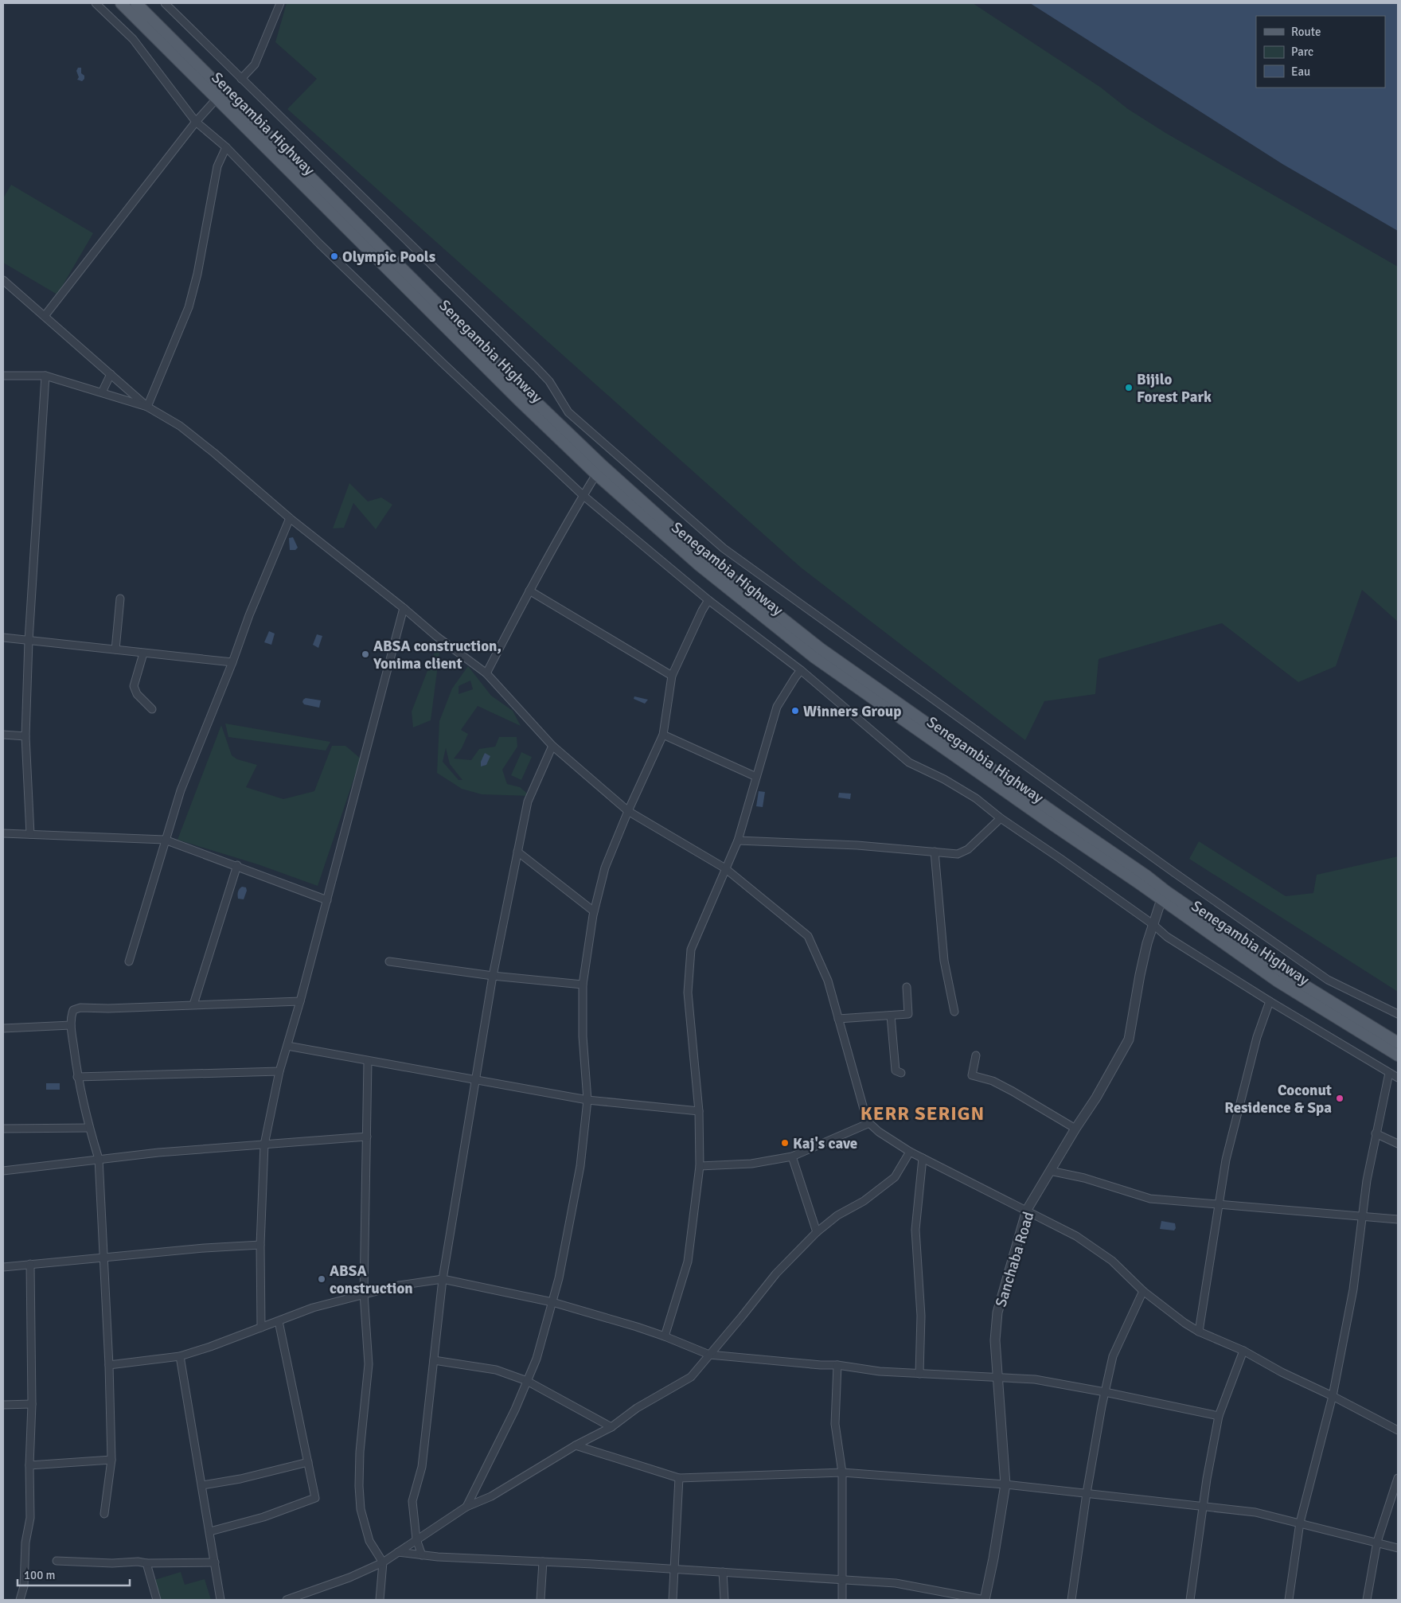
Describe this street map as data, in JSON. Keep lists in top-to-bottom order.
{
  "streets": {
    "main road": ["Senegambia Highway"],
    "street": ["Sanchaba Road"]
  },
  "crossings": [
    ["Senegambia Highway", "Sanchaba Road"]
  ],
  "districts": ["KERR SERIGN"],
  "places": [
    "Olympic Pools",
    "Bijilo Forest Park",
    "ABSA construction, Yonima client",
    "Winners Group",
    "Coconut Residence & Spa",
    "Kaj's cave",
    "ABSA construction"
  ],
  "legend": ["Route", "Parc", "Eau"],
  "scale_bar": "100 m"
}
